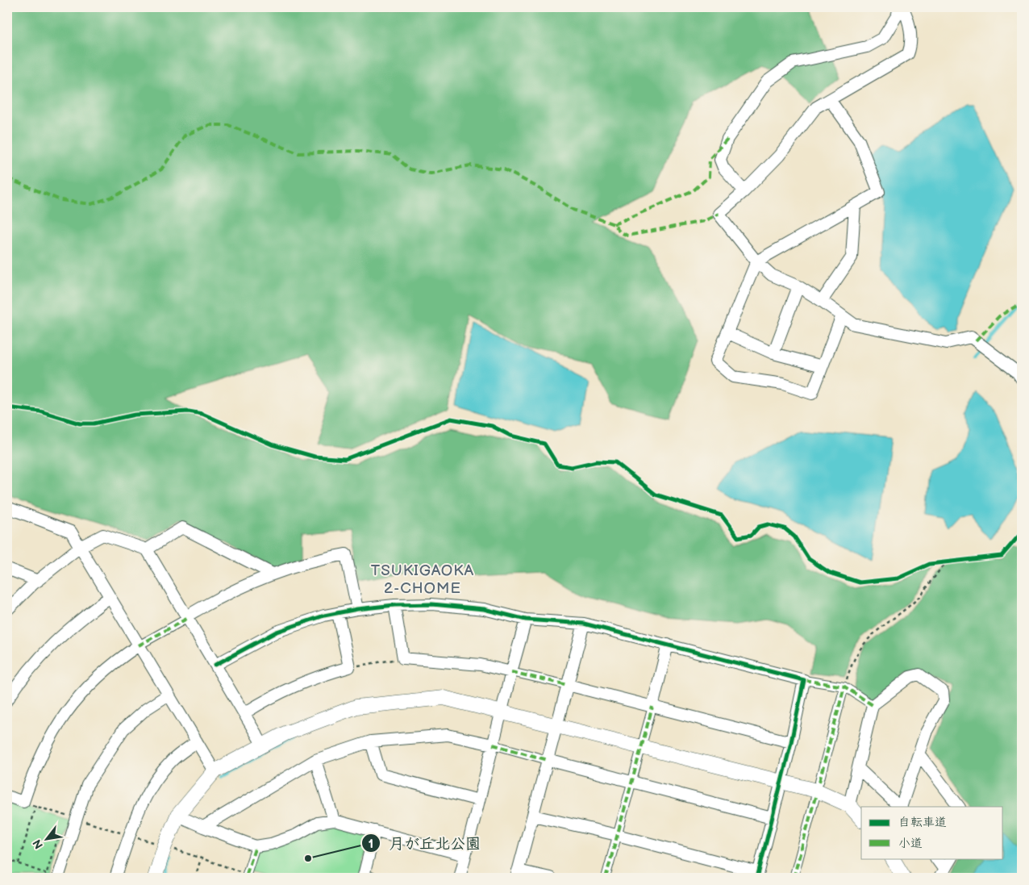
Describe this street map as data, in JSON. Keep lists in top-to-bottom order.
{
  "districts": ["TSUKIGAOKA 2-CHOME"],
  "places": ["月が丘北公園"],
  "legend": ["自転車道", "小道"],
  "north": "bottom left"
}
